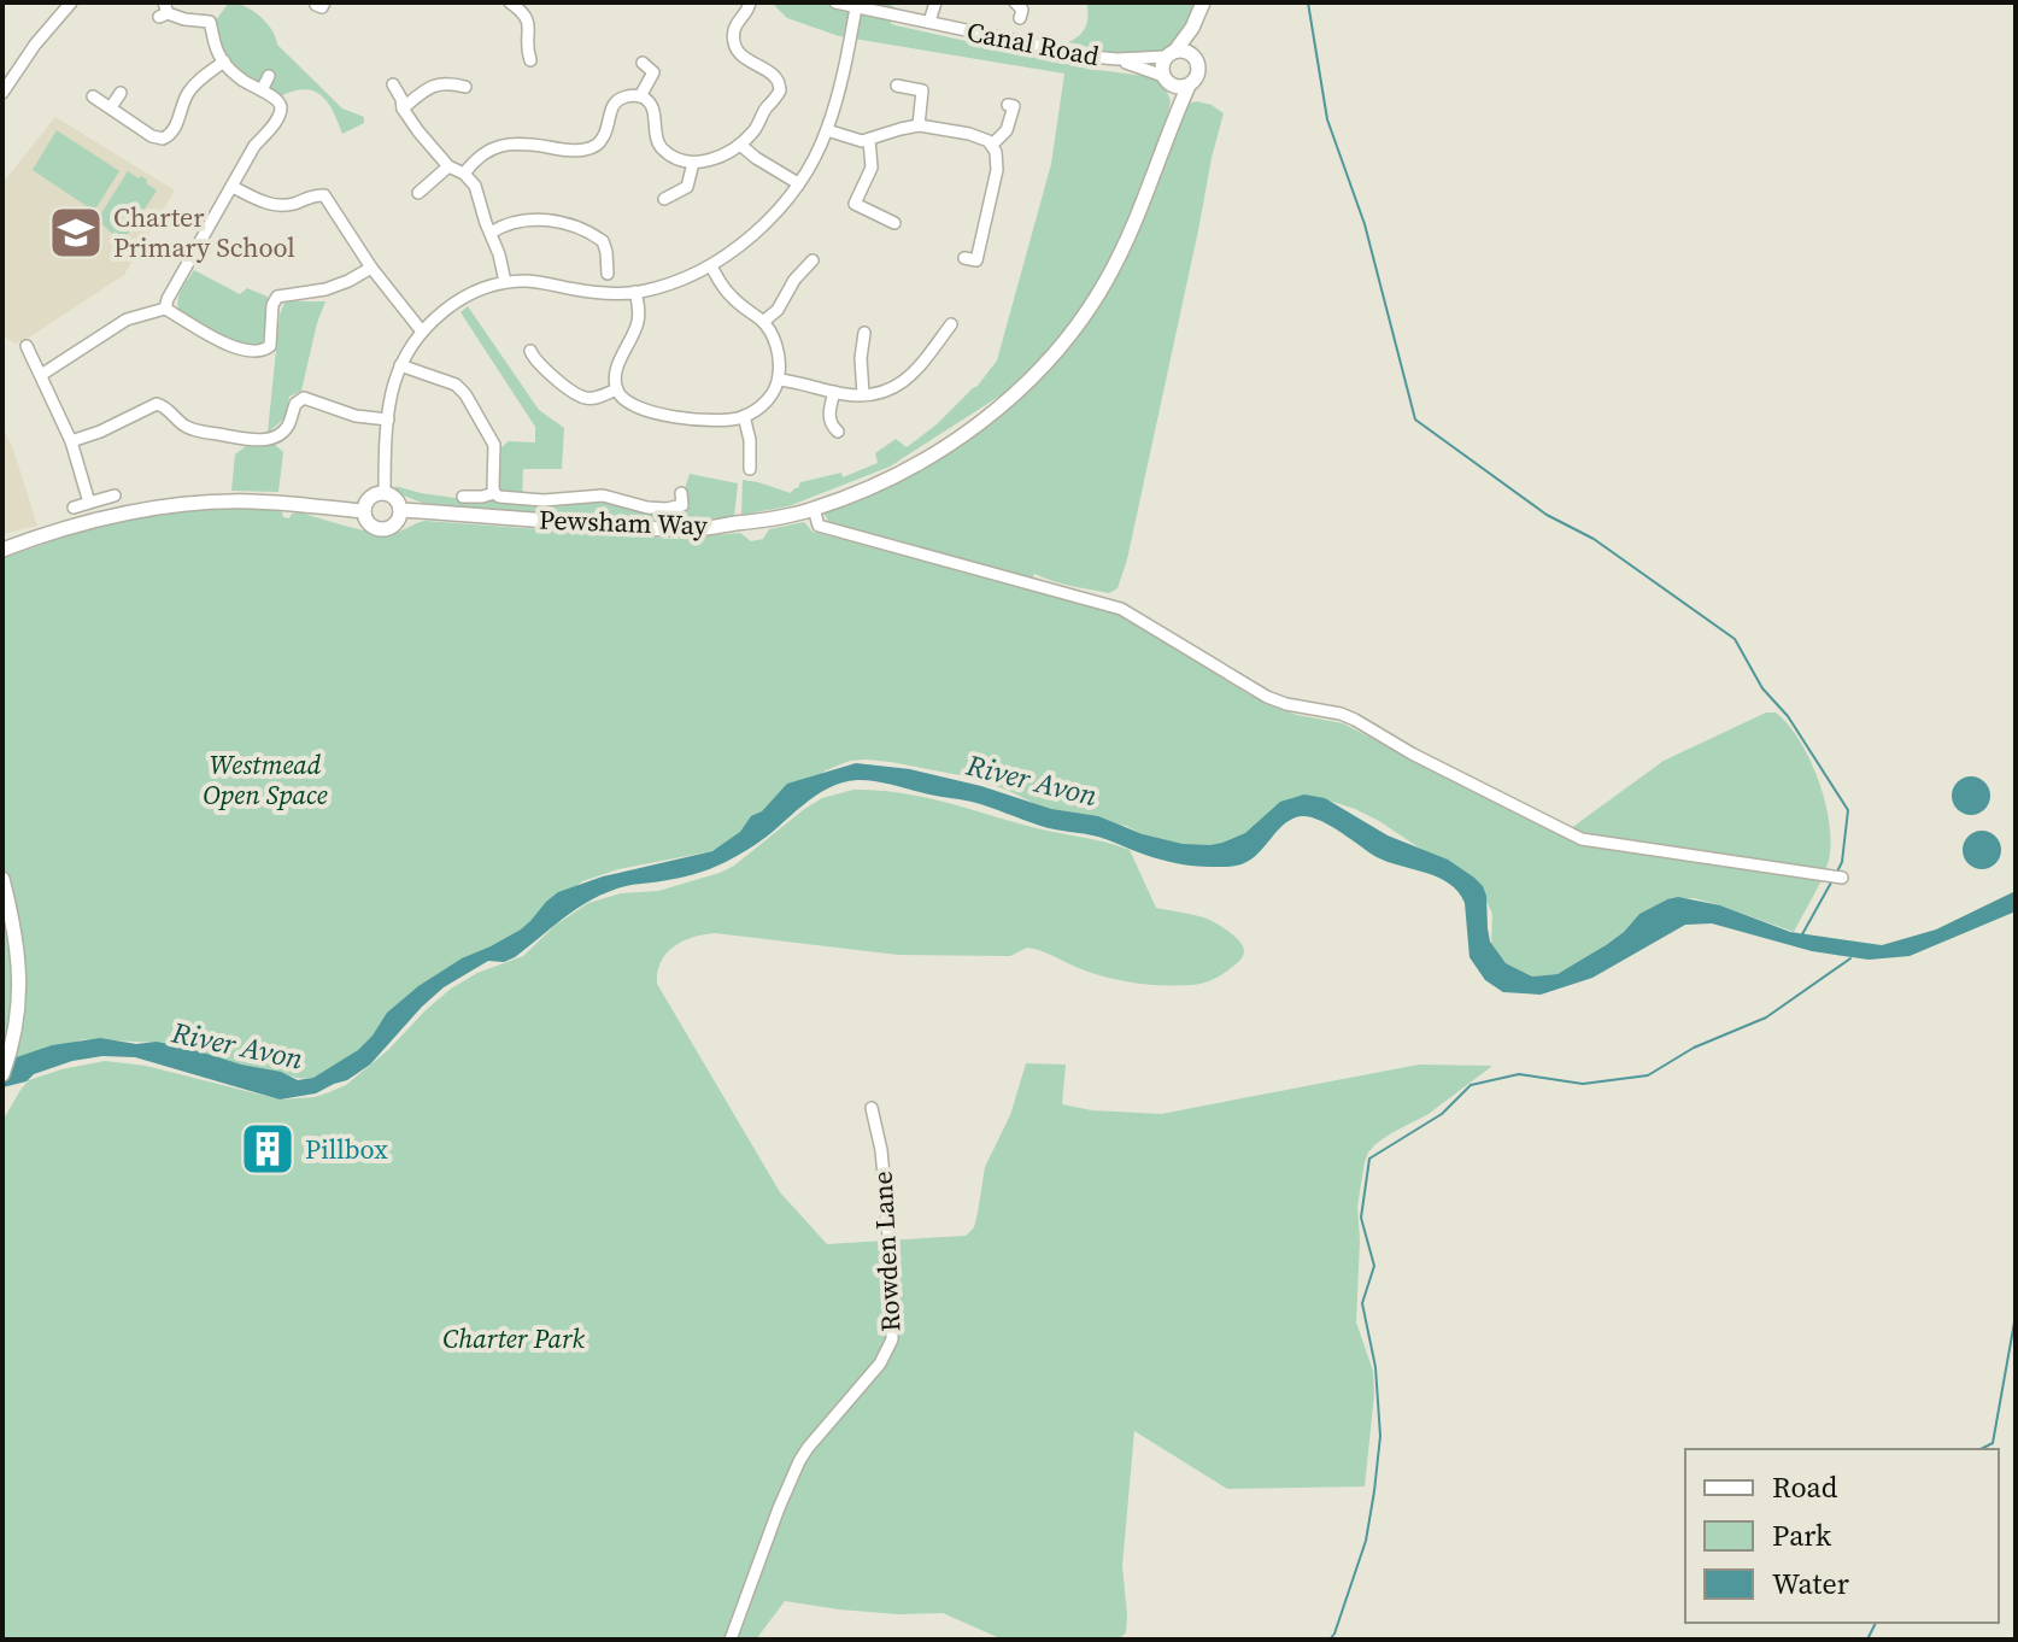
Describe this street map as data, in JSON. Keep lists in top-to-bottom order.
{
  "streets": {
    "main road": ["Pewsham Way"],
    "street": ["Canal Road", "Rowden Lane"]
  },
  "crossings": [
    ["Canal Road", "Pewsham Way"]
  ],
  "water": ["River Avon"],
  "parks": ["Westmead Open Space", "Charter Park"],
  "places": {
    "school or university": ["Charter Primary School"],
    "building": ["Pillbox"]
  },
  "legend": ["Road", "Park", "Water"]
}
